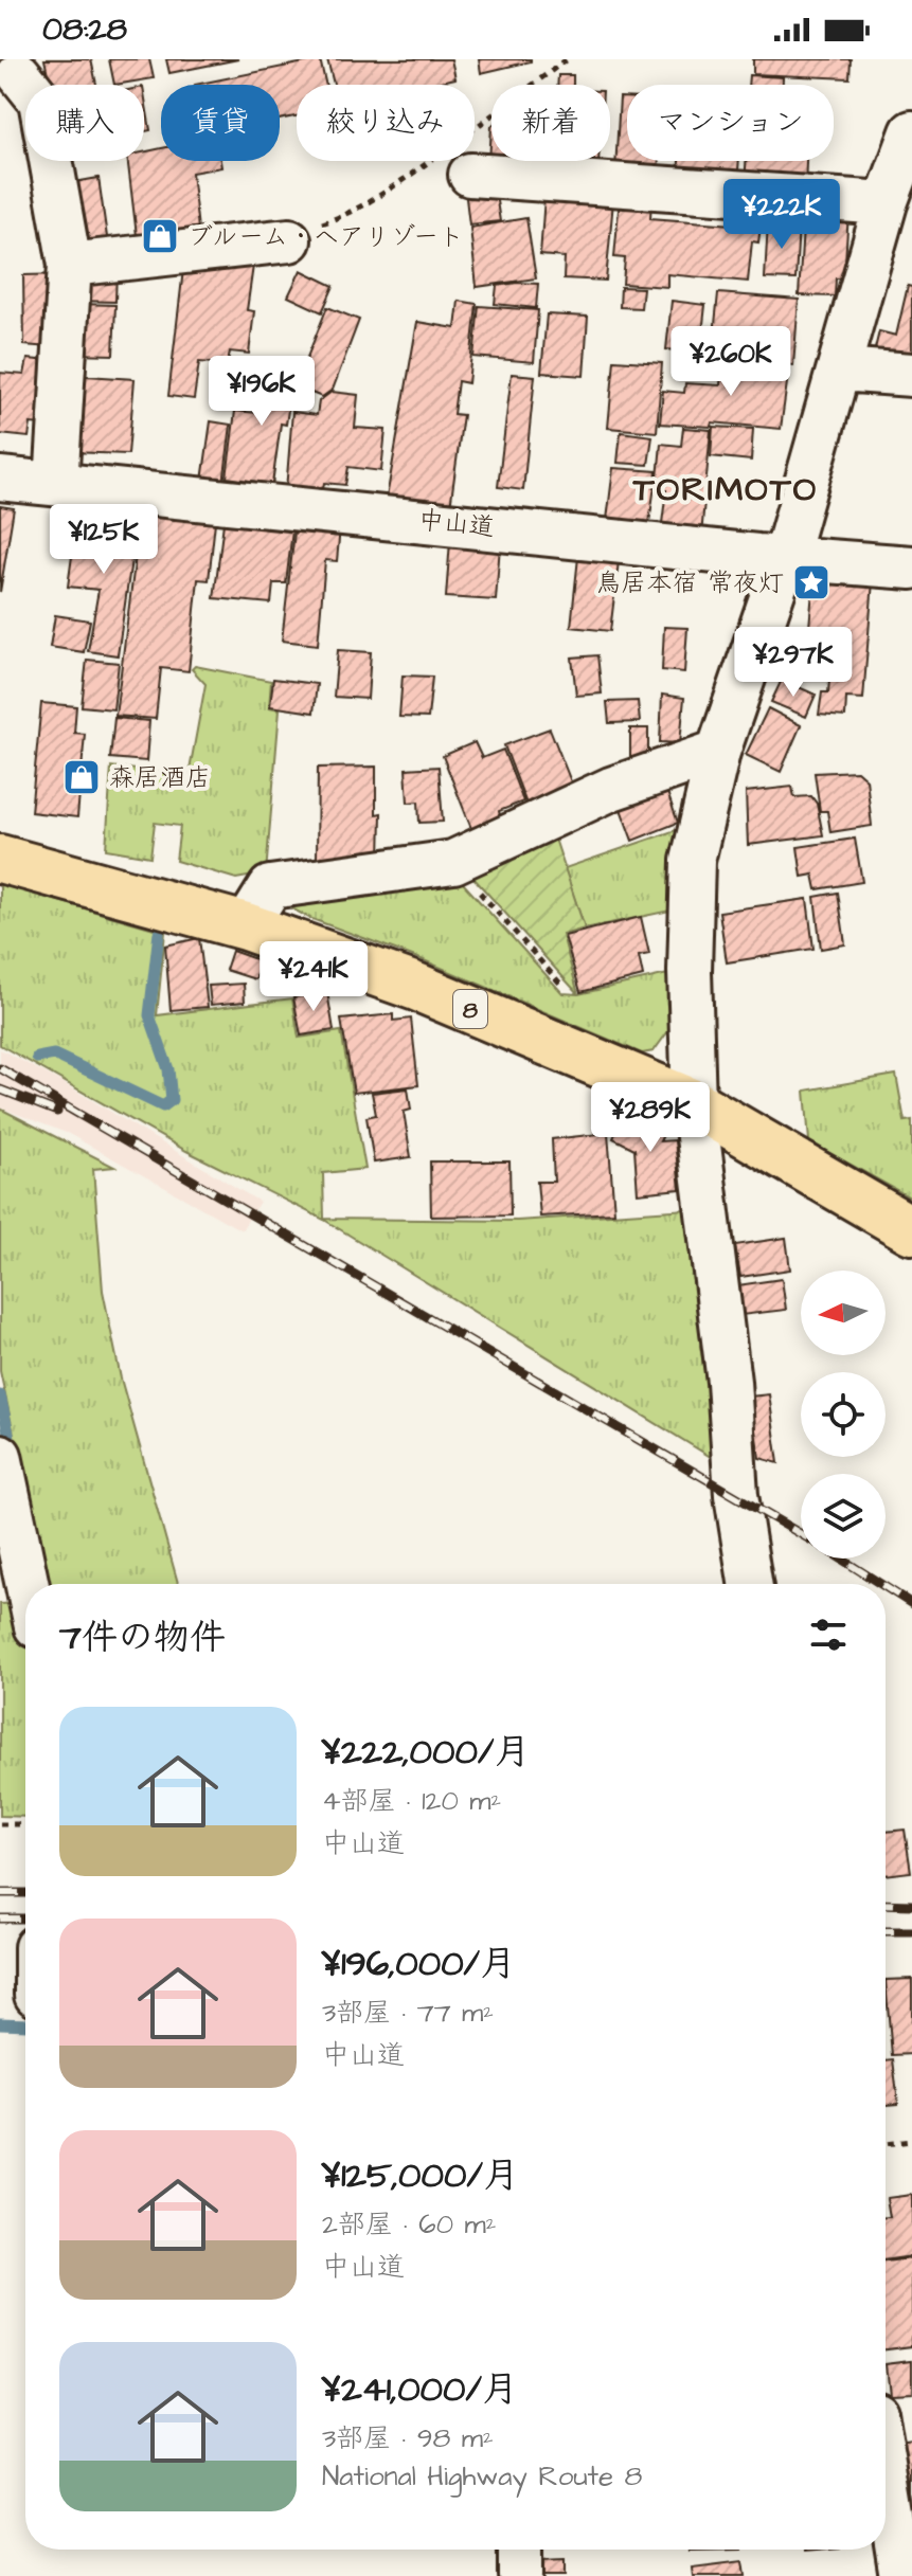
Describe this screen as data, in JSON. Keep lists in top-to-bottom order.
{
  "streets": {
    "highway": ["8"],
    "street": ["中山道"]
  },
  "districts": ["TORIMOTO"],
  "places": {
    "shop": ["ブルーム・ヘアリゾート", "森居酒店"],
    "place": ["鳥居本宿 常夜灯"]
  },
  "north": "left",
  "page": {
    "status": "08:28",
    "chip": [
      "購入",
      "賃貸",
      "絞り込み",
      "新着",
      "マンション"
    ],
    "price": [
      "¥222K",
      "¥260K",
      "¥196K",
      "¥125K",
      "¥297K",
      "¥241K",
      "¥289K"
    ],
    "heading": "7件の物件",
    "list": [
      {
        "name": "¥222,000/月",
        "note": "4部屋 · 120 m² · 中山道"
      },
      {
        "name": "¥196,000/月",
        "note": "3部屋 · 77 m² · 中山道"
      },
      {
        "name": "¥125,000/月",
        "note": "2部屋 · 60 m² · 中山道"
      },
      {
        "name": "¥241,000/月",
        "note": "3部屋 · 98 m² · National Highway Route 8"
      }
    ]
  }
}
